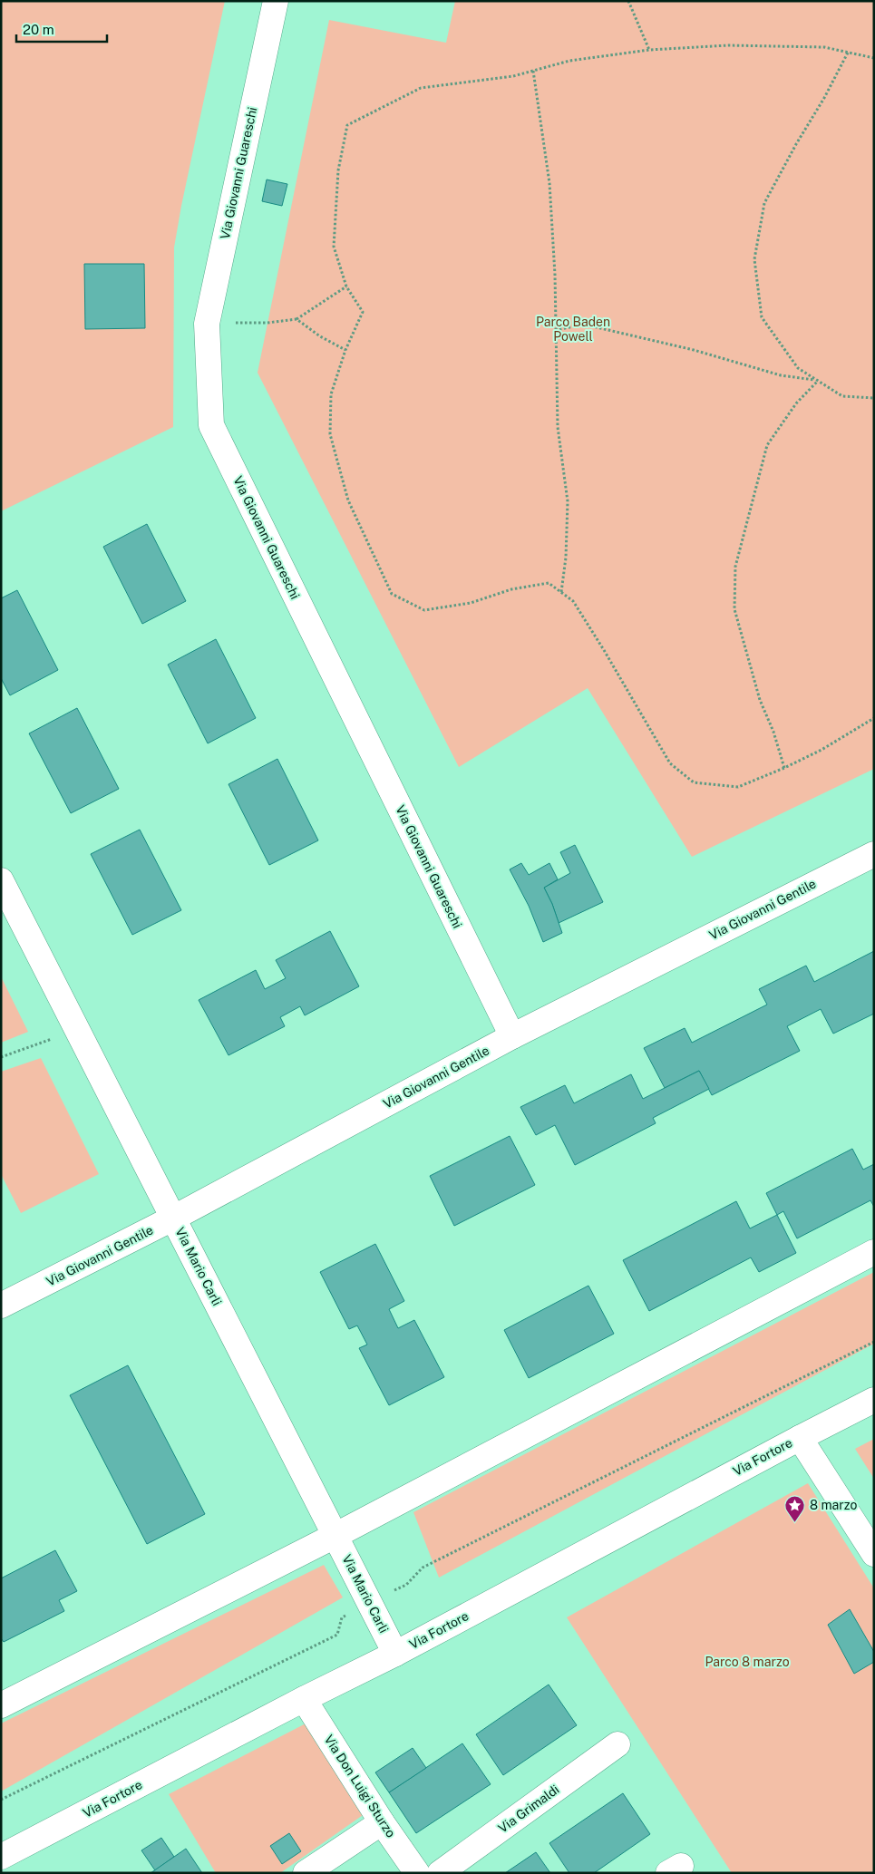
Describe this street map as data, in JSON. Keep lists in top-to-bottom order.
{
  "streets": {
    "street": [
      "Via Giovanni Guareschi",
      "Via Giovanni Gentile",
      "Via Mario Carli",
      "Via Fortore",
      "Via Don Luigi Sturzo",
      "Via Grimaldi"
    ]
  },
  "crossings": [
    ["Via Giovanni Guareschi", "Via Giovanni Gentile"],
    ["Via Giovanni Gentile", "Via Mario Carli"],
    ["Via Mario Carli", "Via Fortore"],
    ["Via Fortore", "Via Don Luigi Sturzo"]
  ],
  "parks": ["Parco Baden Powell", "Parco 8 marzo"],
  "places": {
    "place": ["8 marzo"]
  },
  "scale_bar": "20 m"
}
